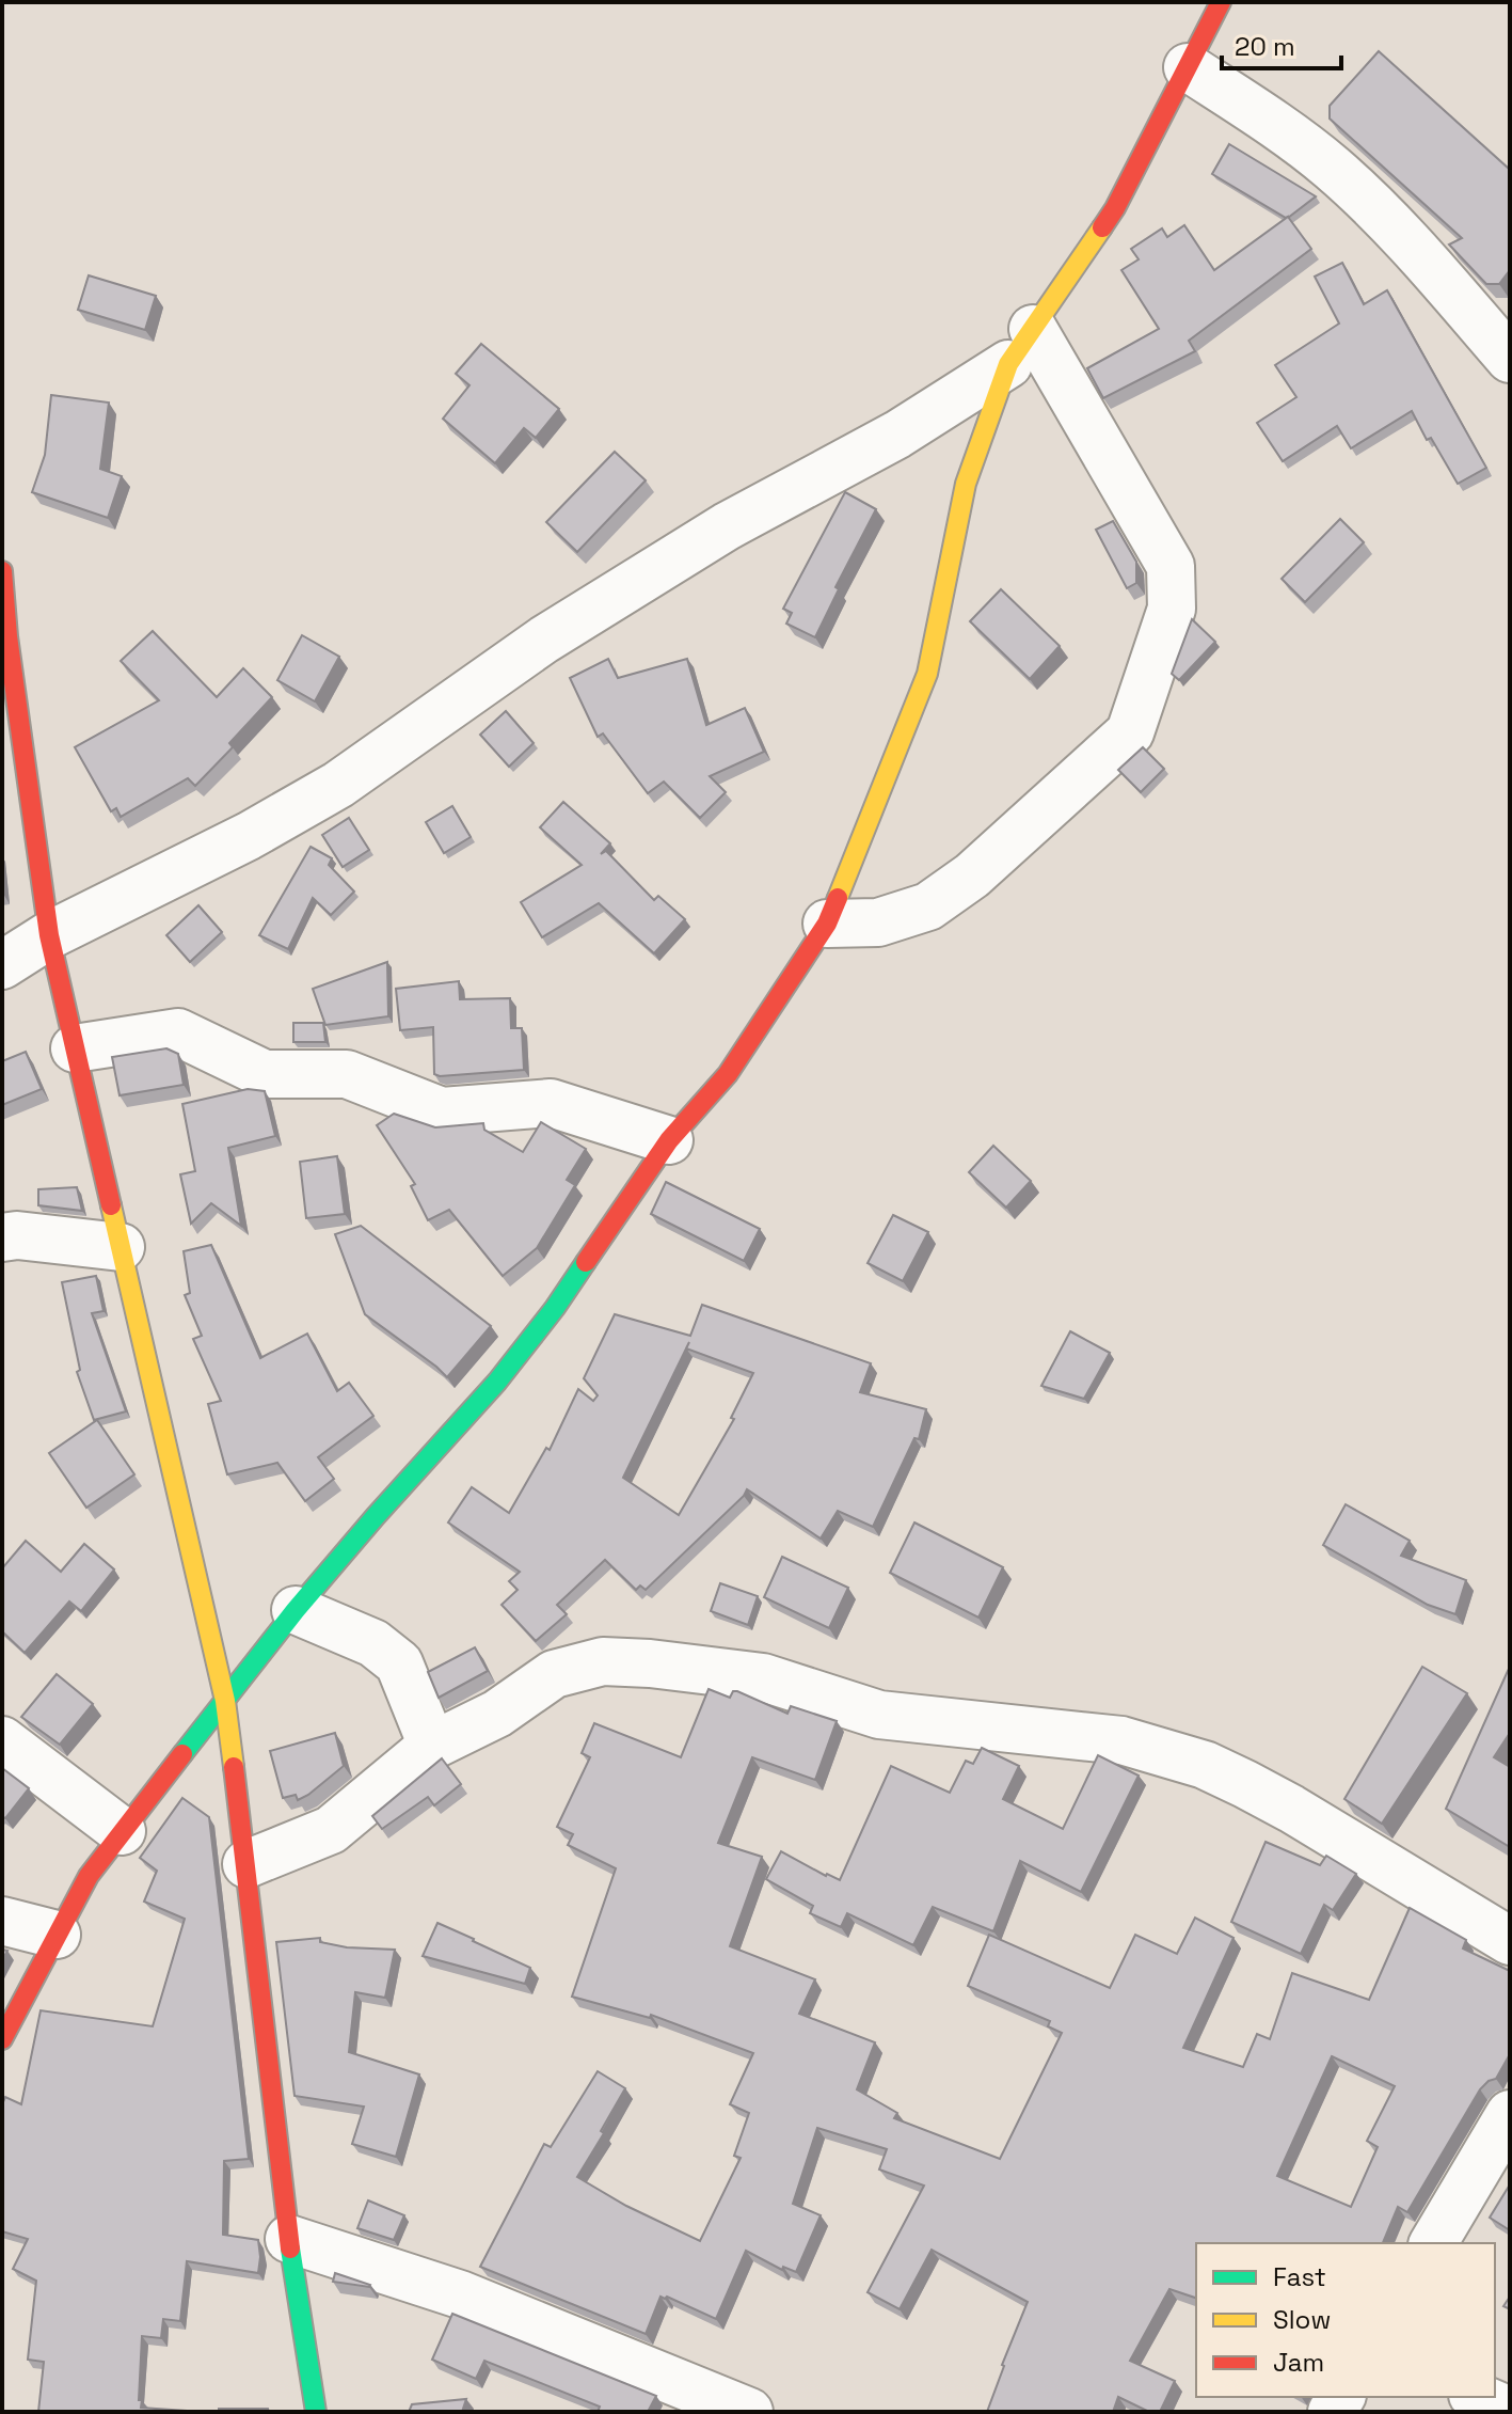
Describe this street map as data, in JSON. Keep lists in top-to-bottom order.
{
  "legend": ["Fast", "Slow", "Jam"],
  "scale_bar": "20 m"
}
